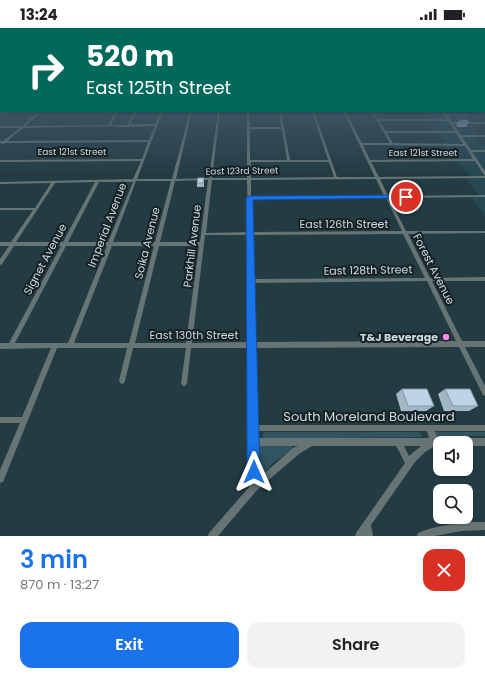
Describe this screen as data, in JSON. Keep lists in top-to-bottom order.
{
  "streets": {
    "street": [
      "East 121st Street",
      "East 123rd Street",
      "East 126th Street",
      "Imperial Avenue",
      "Soika Avenue",
      "Parkhill Avenue",
      "Signet Avenue",
      "Forest Avenue",
      "East 128th Street",
      "East 130th Street",
      "South Moreland Boulevard"
    ]
  },
  "crossings": [
    ["East 121st Street", "Imperial Avenue"],
    ["East 121st Street", "Forest Avenue"],
    ["East 123rd Street", "Imperial Avenue"],
    ["East 123rd Street", "Soika Avenue"],
    ["East 123rd Street", "Parkhill Avenue"],
    ["East 123rd Street", "Signet Avenue"],
    ["East 123rd Street", "Forest Avenue"],
    ["East 126th Street", "Parkhill Avenue"],
    ["East 126th Street", "Forest Avenue"],
    ["Imperial Avenue", "East 130th Street"],
    ["Soika Avenue", "East 130th Street"],
    ["Parkhill Avenue", "East 130th Street"],
    ["Signet Avenue", "East 130th Street"],
    ["Forest Avenue", "East 128th Street"],
    ["Forest Avenue", "East 130th Street"]
  ],
  "places": ["T&J Beverage"],
  "page": {
    "status": "13:24",
    "turn": ["520 m", "East 125th Street"],
    "heading": ["3 min", "870 m · 13:27"],
    "buttons": ["Exit", "Share"]
  }
}
